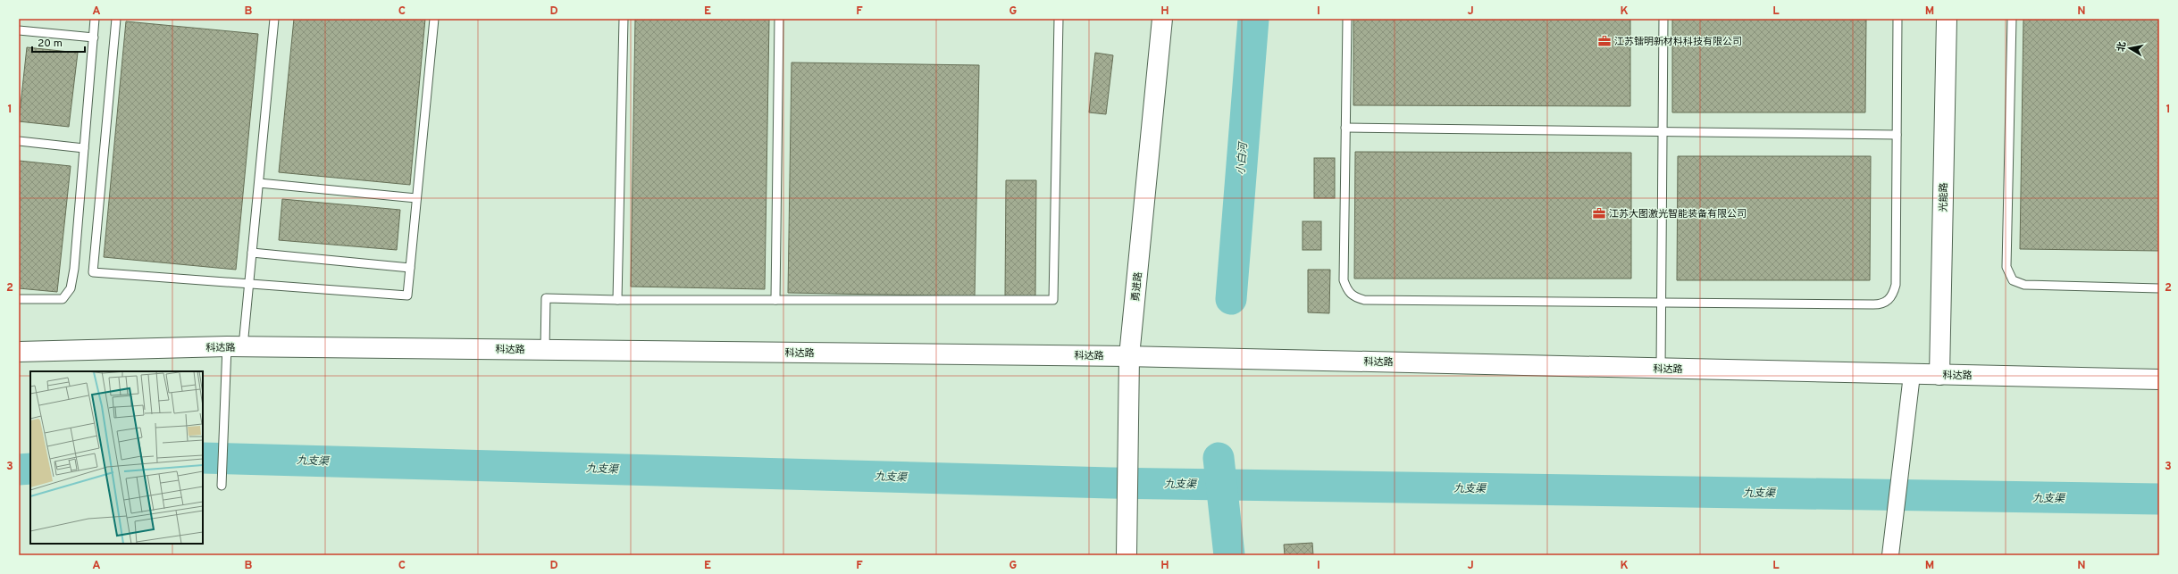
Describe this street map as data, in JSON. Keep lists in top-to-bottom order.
{
  "streets": {
    "street": ["光能路", "勇进路", "科达路"]
  },
  "crossings": [
    ["光能路", "科达路"],
    ["勇进路", "科达路"]
  ],
  "water": ["小白河", "九支渠"],
  "places": {
    "office": ["江苏镭明新材料科技有限公司", "江苏大图激光智能装备有限公司"]
  },
  "scale_bar": "20 m",
  "north": "left",
  "grid": {
    "columns": [
      "A",
      "B",
      "C",
      "D",
      "E",
      "F",
      "G",
      "H",
      "I",
      "J",
      "K",
      "L",
      "M",
      "N"
    ],
    "rows": ["1", "2", "3"]
  }
}
